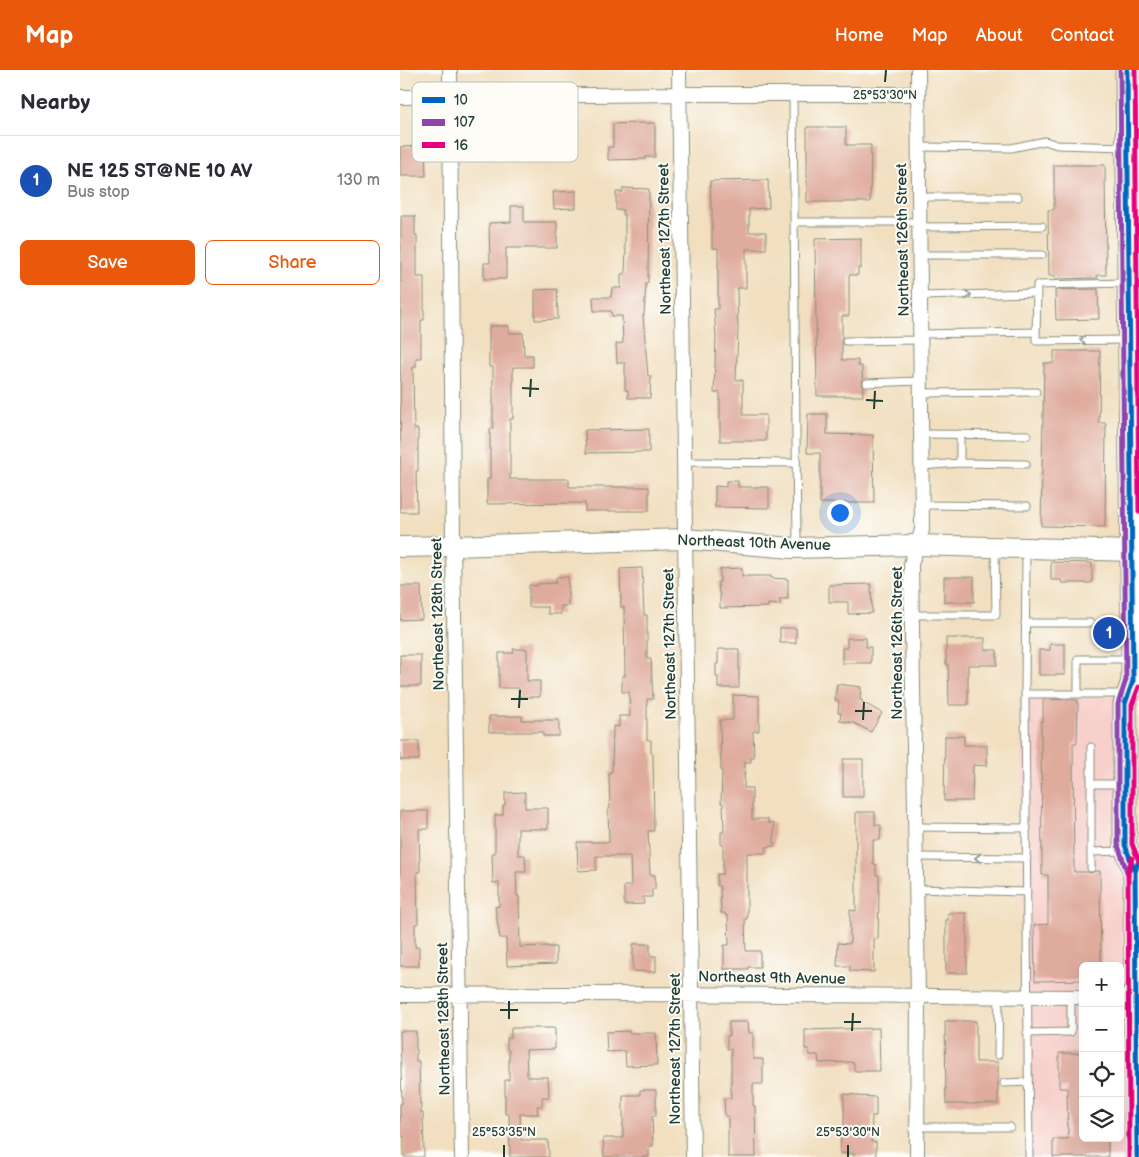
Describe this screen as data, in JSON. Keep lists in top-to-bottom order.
{
  "streets": {
    "street": [
      "Northeast 127th Street",
      "Northeast 126th Street",
      "Northeast 10th Avenue",
      "Northeast 128th Street",
      "Northeast 9th Avenue"
    ]
  },
  "crossings": [
    ["Northeast 127th Street", "Northeast 10th Avenue"],
    ["Northeast 127th Street", "Northeast 9th Avenue"],
    ["Northeast 126th Street", "Northeast 10th Avenue"],
    ["Northeast 126th Street", "Northeast 9th Avenue"],
    ["Northeast 10th Avenue", "Northeast 128th Street"],
    ["Northeast 128th Street", "Northeast 9th Avenue"]
  ],
  "lines": ["transit line 10", "transit line 107", "transit line 16"],
  "legend": ["10", "107", "16"],
  "page": {
    "header": "Map",
    "nav": [
      "Home",
      "Map",
      "About",
      "Contact"
    ],
    "heading": "Nearby",
    "list": [
      {
        "mark": "1",
        "name": "NE 125 ST@NE 10 AV",
        "note": "Bus stop",
        "value": "130 m"
      }
    ],
    "buttons": ["Save", "Share"],
    "pins": "1",
    "map_buttons": ["+", "−"]
  },
  "coordinates": ["25°53'30\"N", "25°53'35\"N"]
}
